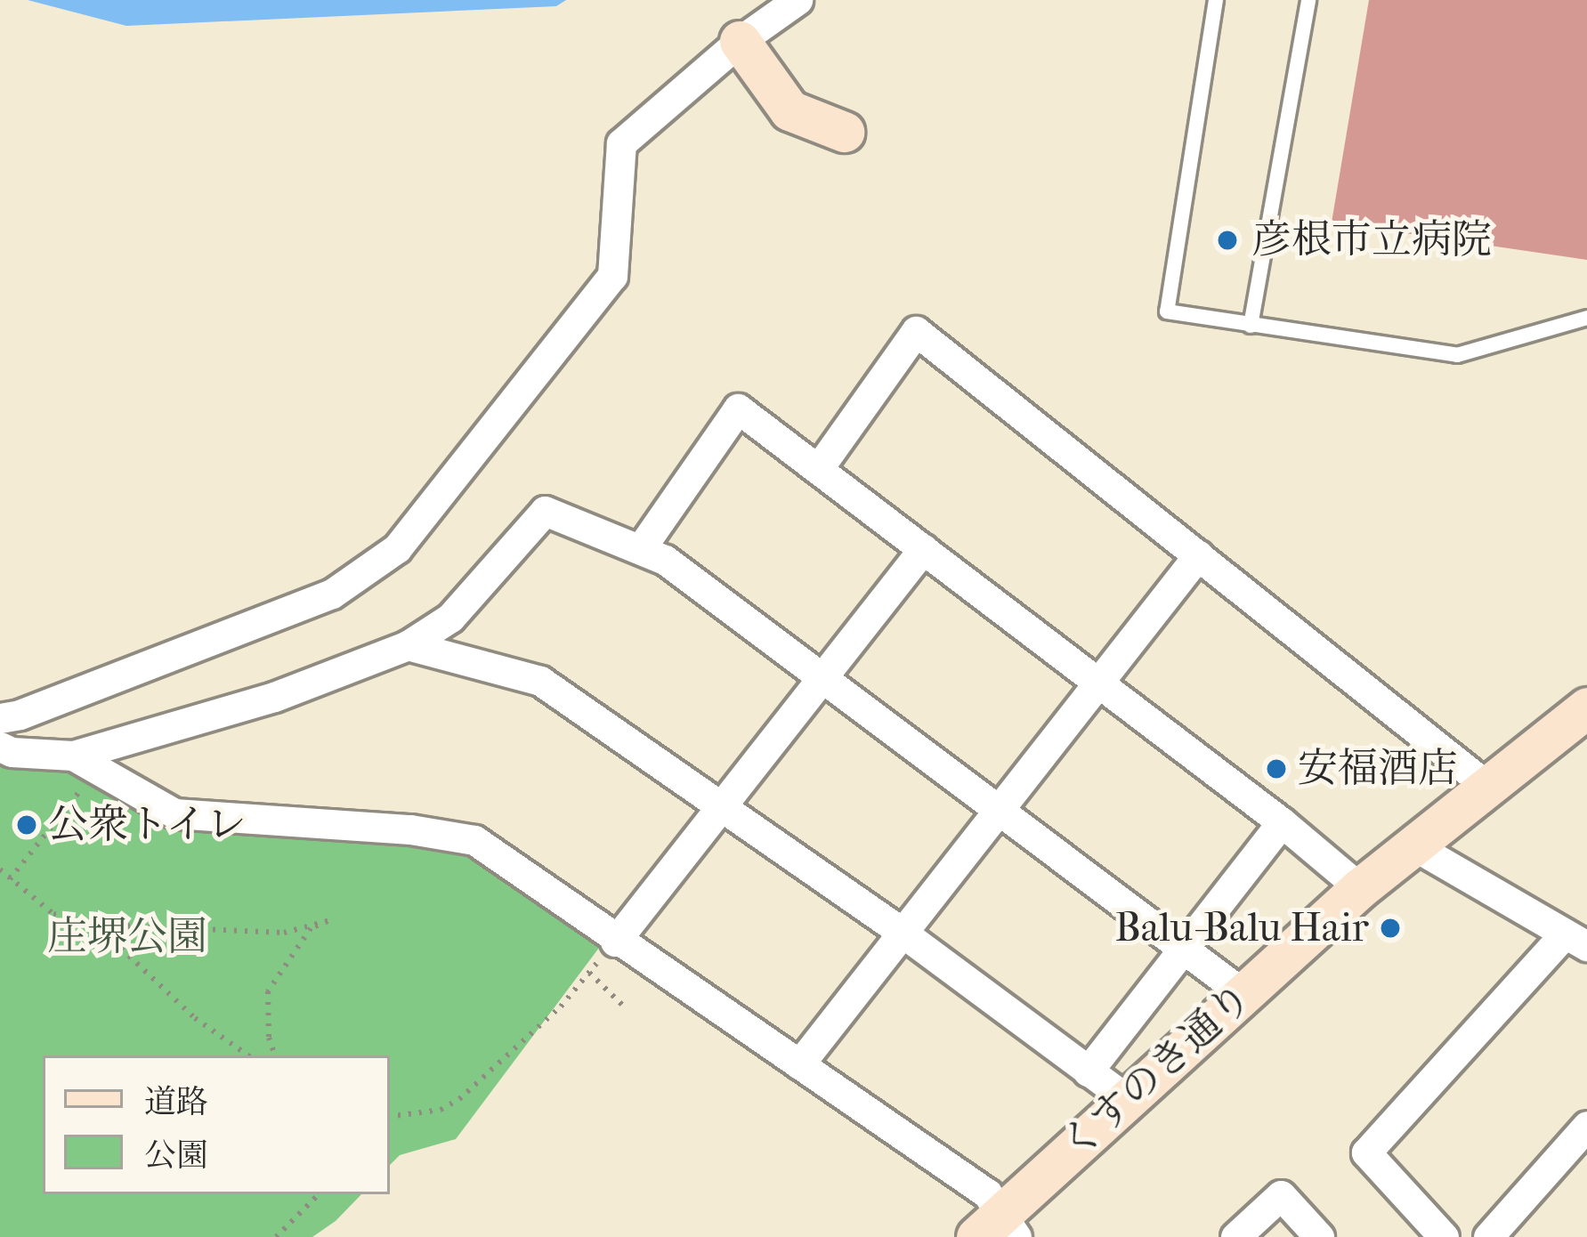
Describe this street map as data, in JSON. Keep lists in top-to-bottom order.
{
  "streets": {
    "street": ["くすのき通り"]
  },
  "parks": ["庄堺公園"],
  "places": [
    "彦根市立病院",
    "安福酒店",
    "公衆トイレ",
    "Balu-Balu Hair"
  ],
  "legend": ["道路", "公園"]
}
